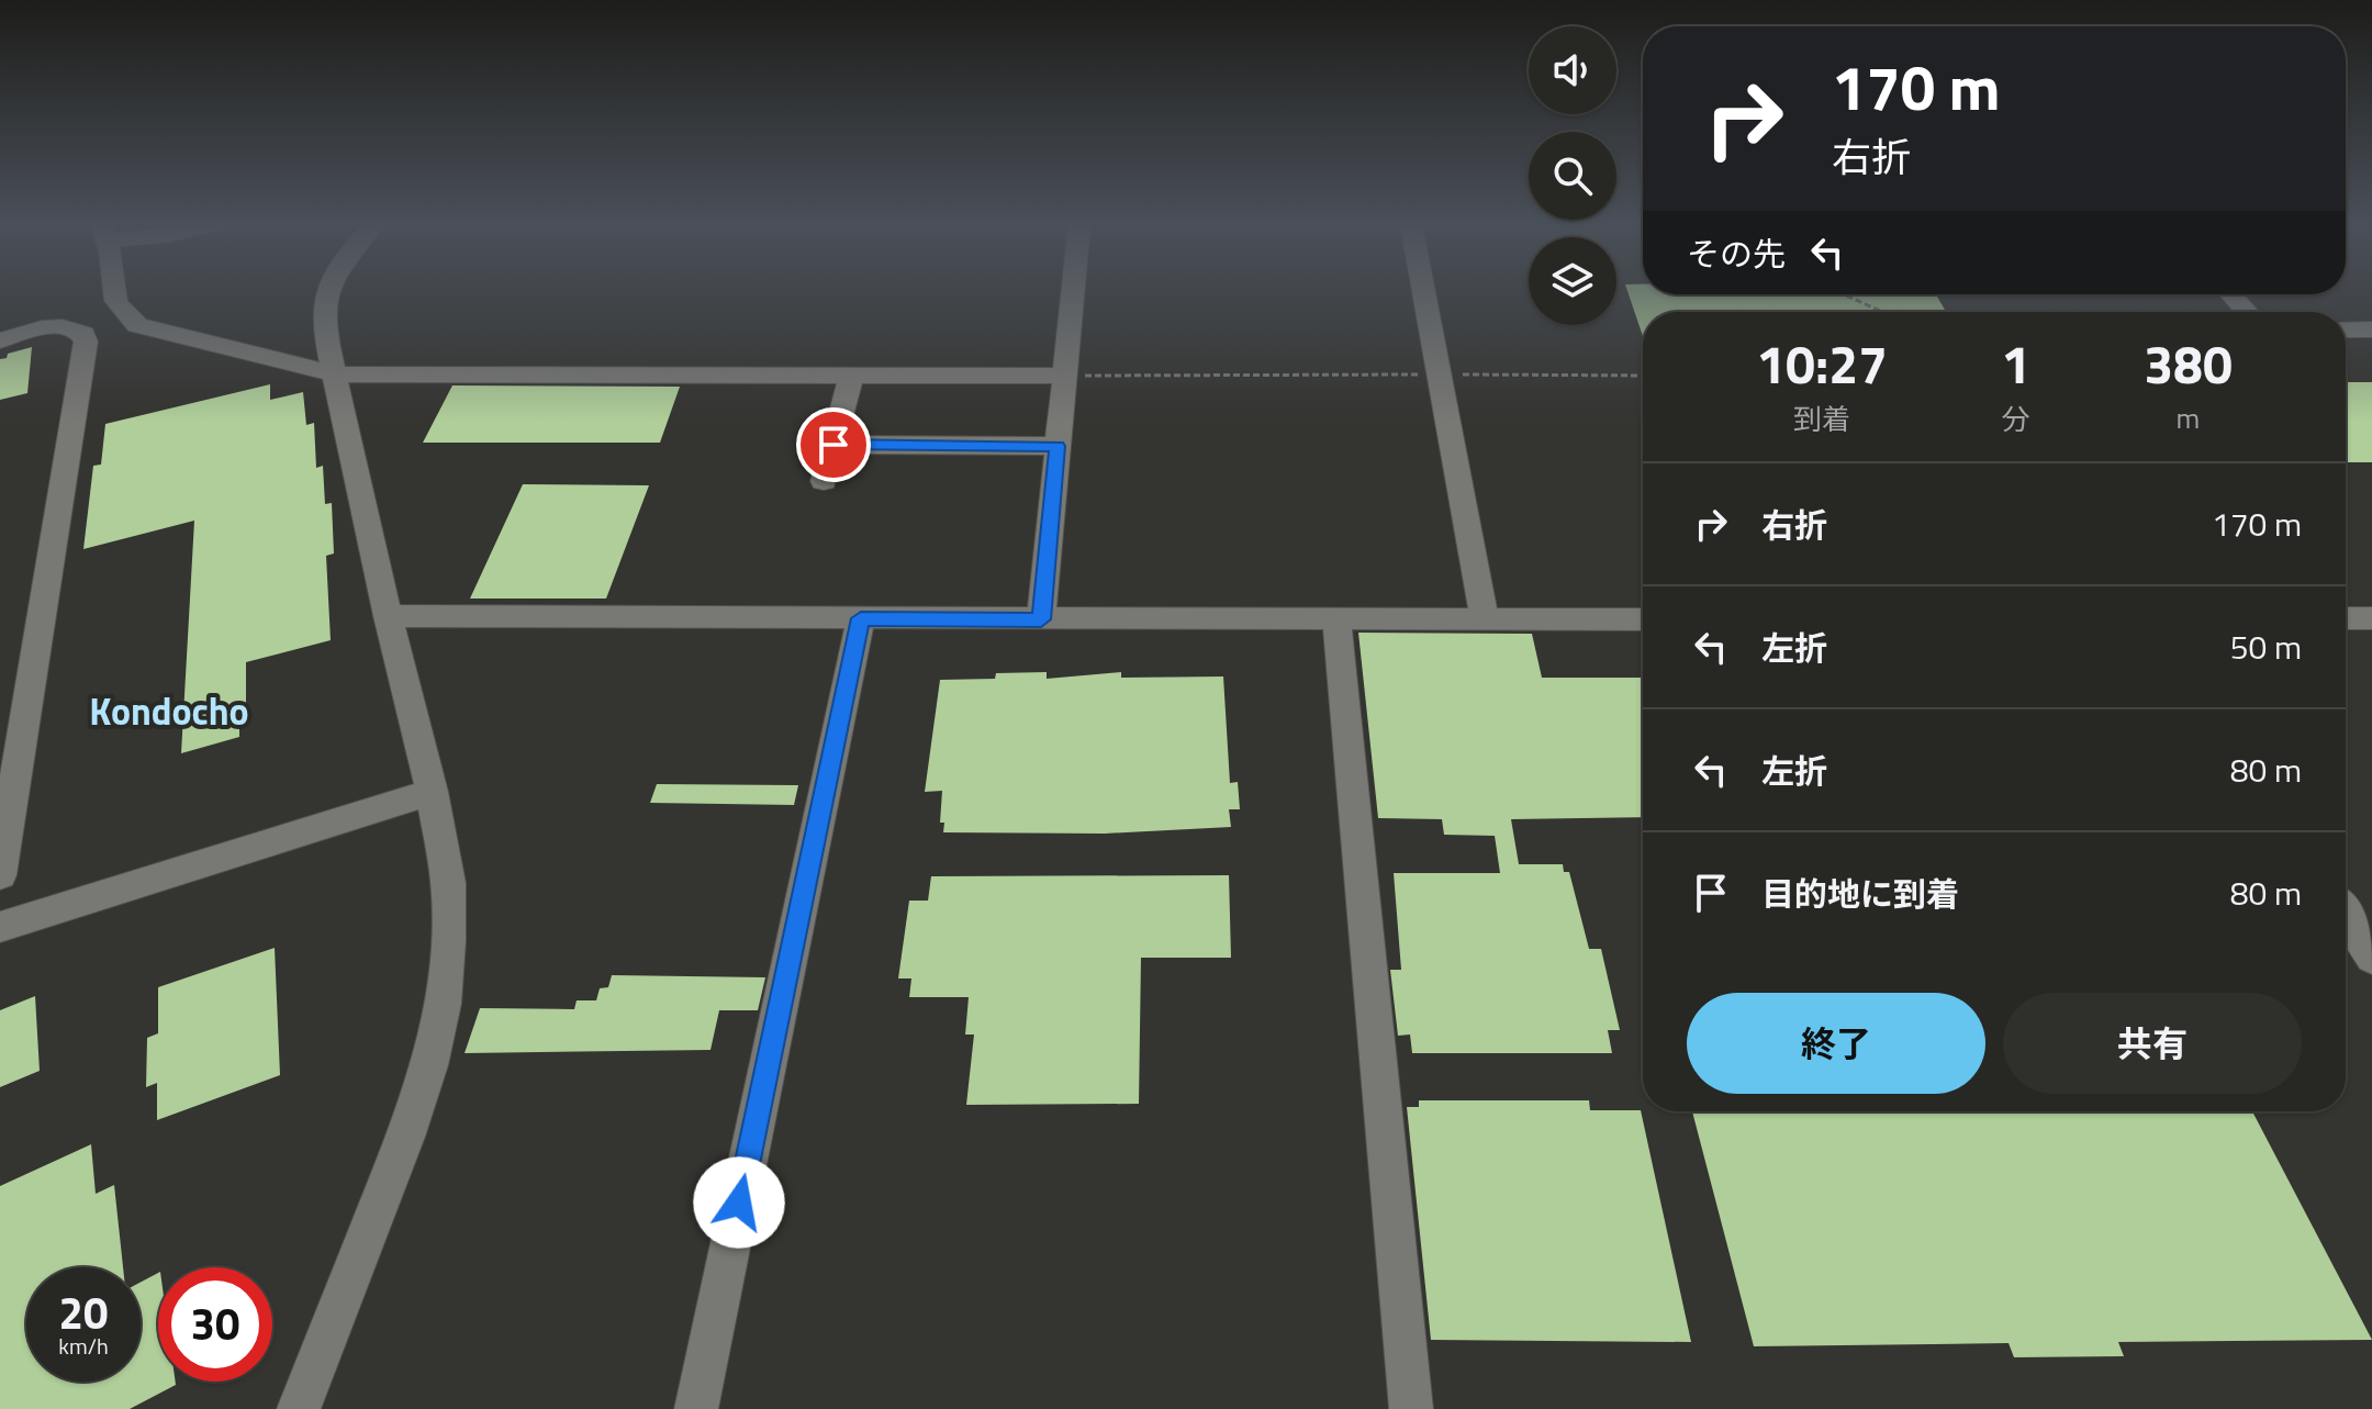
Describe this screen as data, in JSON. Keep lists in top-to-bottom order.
{
  "districts": ["Kondocho"],
  "page": {
    "turn": ["170 m", "右折"],
    "then": "その先",
    "eta": [
      "10:27",
      "到着",
      "1",
      "分",
      "380",
      "m"
    ],
    "list": [
      {
        "name": "右折",
        "value": "170 m"
      },
      {
        "name": "左折",
        "value": "50 m"
      },
      {
        "name": "左折",
        "value": "80 m"
      },
      {
        "name": "目的地に到着",
        "value": "80 m"
      }
    ],
    "buttons": ["終了", "共有"],
    "speed": "20 km/h",
    "limit": "30"
  }
}
